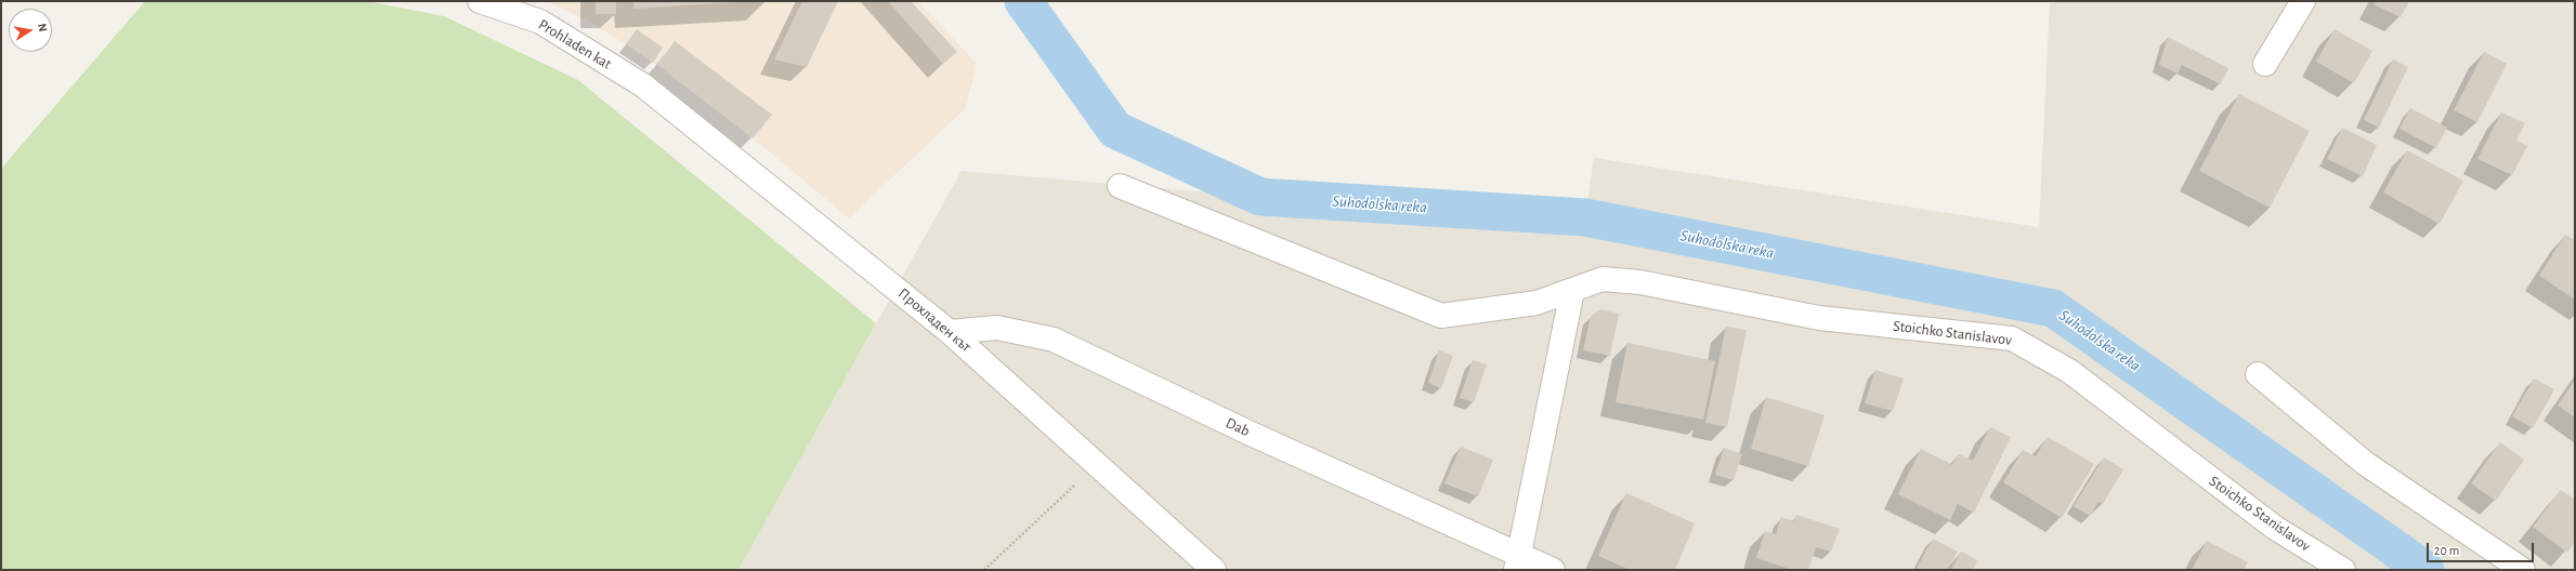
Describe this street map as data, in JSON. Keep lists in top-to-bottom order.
{
  "streets": {
    "street": ["Прохладен кът", "Stoichko Stanislavov", "Dab"]
  },
  "crossings": [
    ["Прохладен кът", "Dab"]
  ],
  "water": ["Suhodolska reka"],
  "scale_bar": "20 m",
  "north": "right"
}
